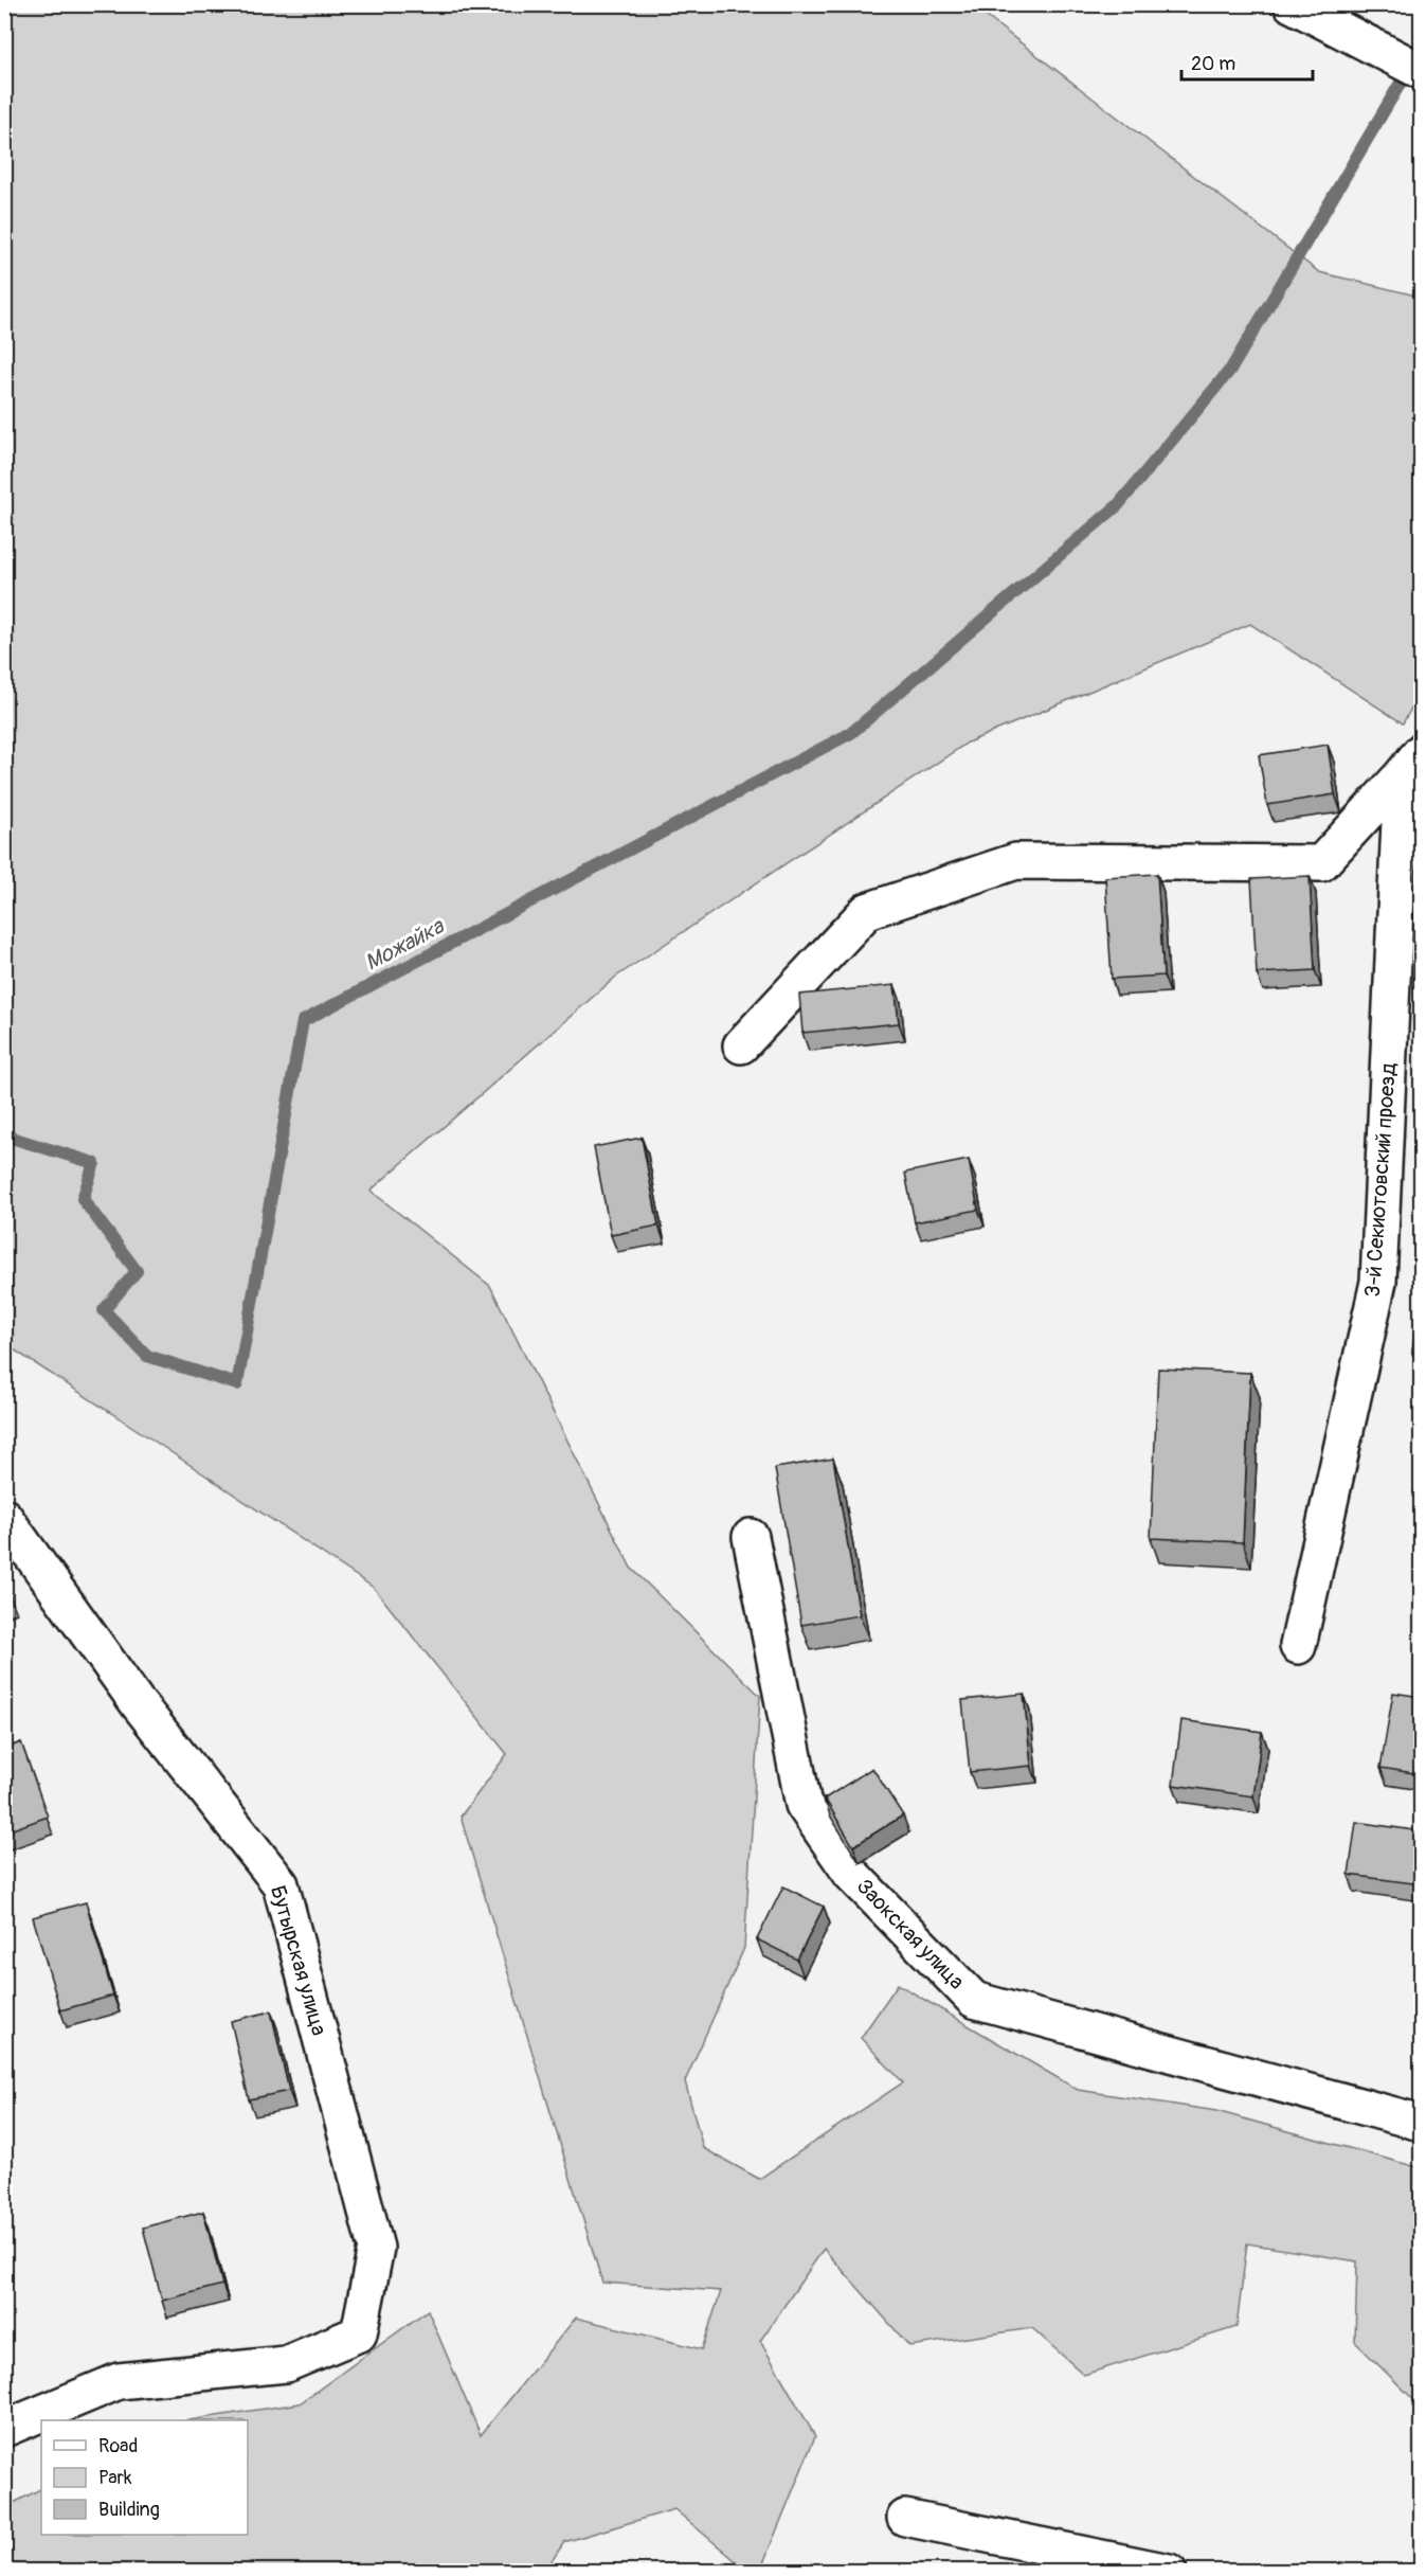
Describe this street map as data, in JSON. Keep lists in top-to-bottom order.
{
  "streets": {
    "street": ["3-й Секиотовский проезд", "Заокская улица", "Бутырская улица"]
  },
  "water": ["Можайка"],
  "legend": ["Road", "Park", "Building"],
  "scale_bar": "20 m"
}
